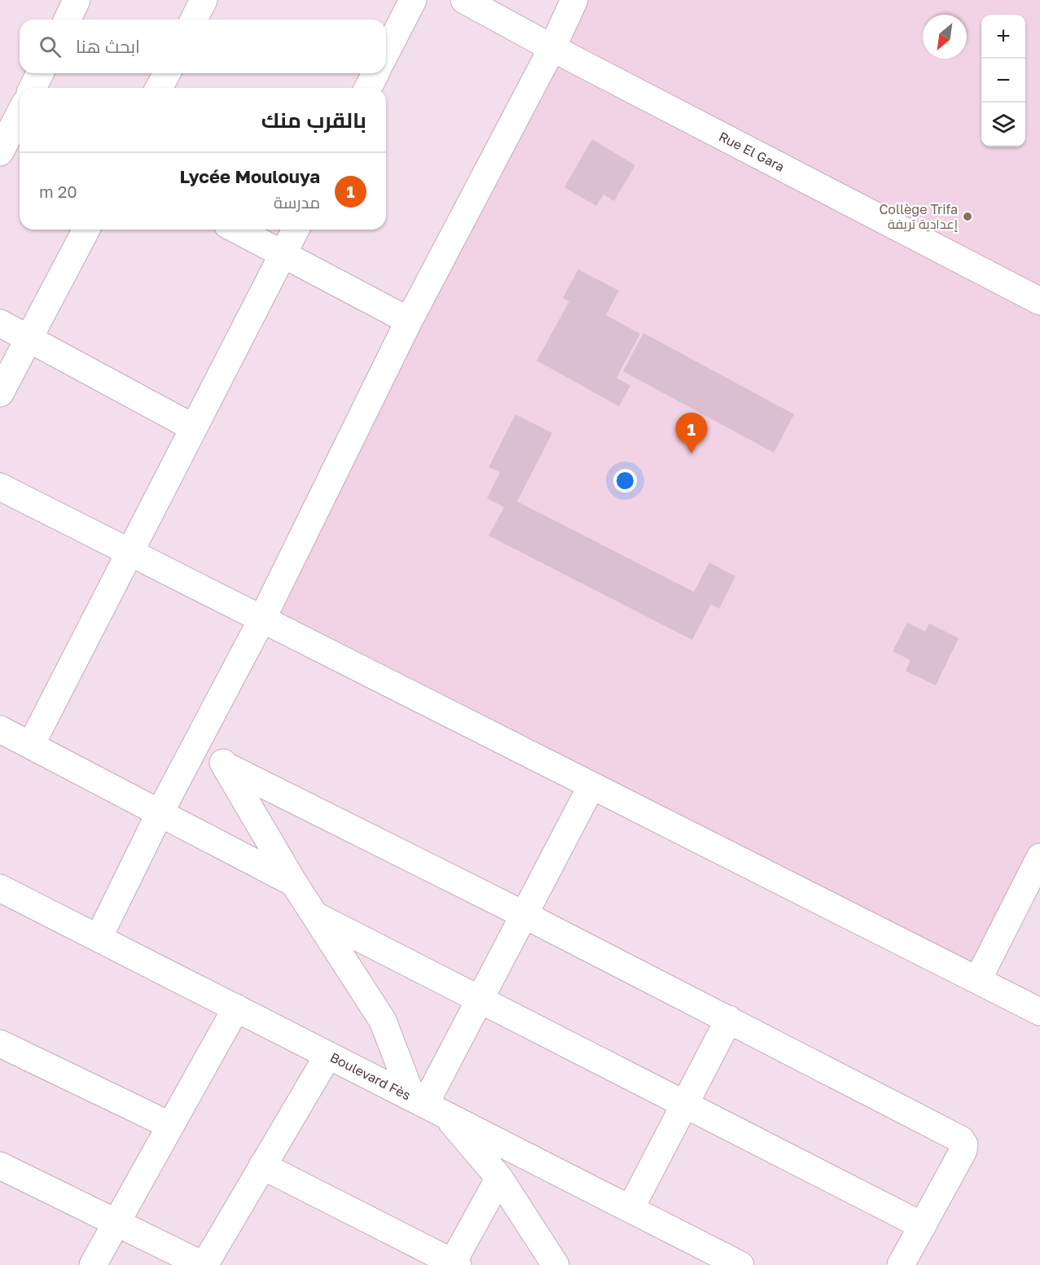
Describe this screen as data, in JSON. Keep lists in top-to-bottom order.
{
  "streets": {
    "street": ["Rue El Gara", "Boulevard Fès"]
  },
  "places": ["Collège Trifa إعدادية تريفة"],
  "north": "bottom left",
  "page": {
    "map_buttons": ["+", "−"],
    "search": "ابحث هنا",
    "heading": "بالقرب منك",
    "list": [
      {
        "mark": "1",
        "name": "Lycée Moulouya",
        "note": "مدرسة",
        "value": "20 m"
      }
    ],
    "pins": "1"
  }
}
